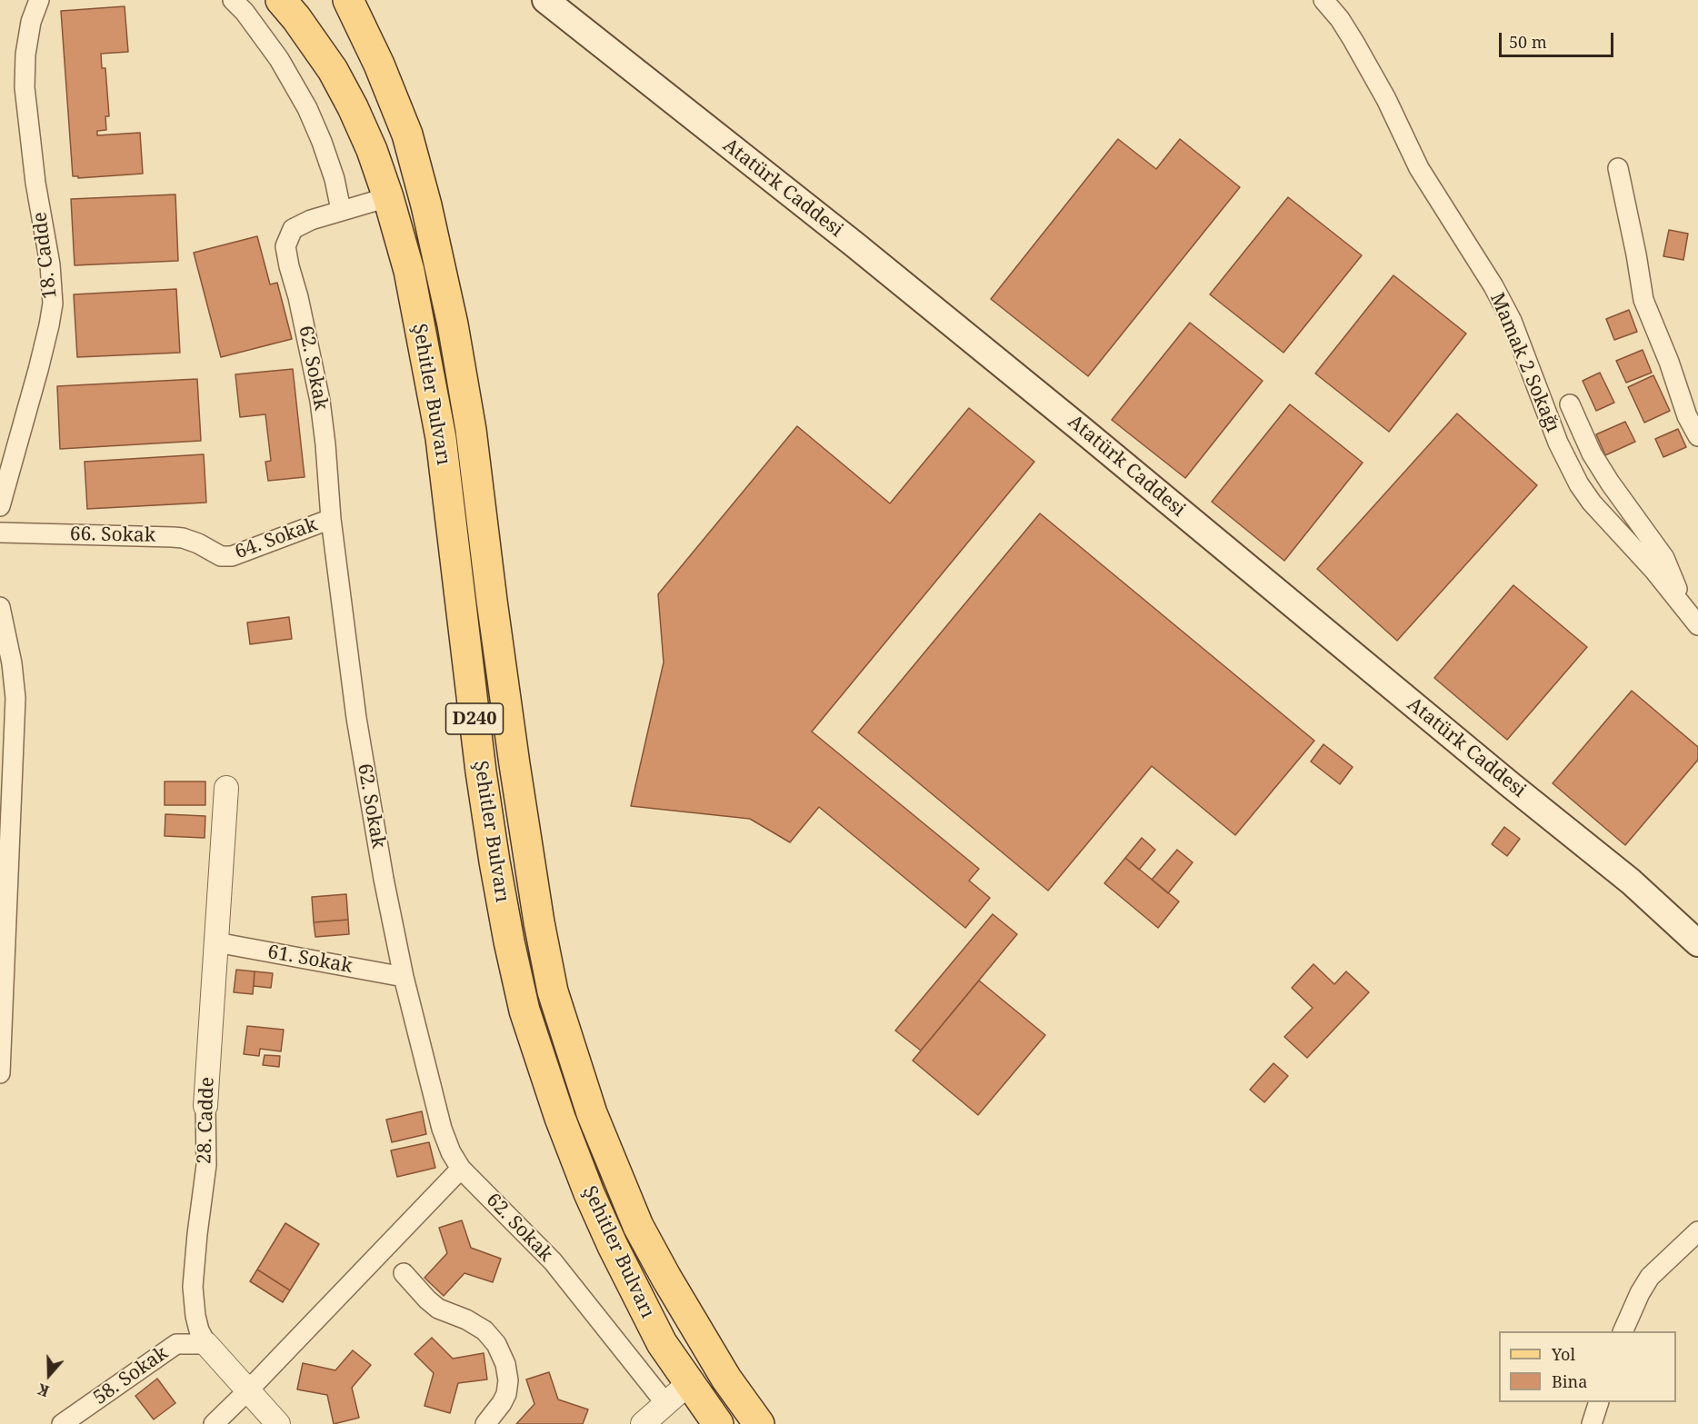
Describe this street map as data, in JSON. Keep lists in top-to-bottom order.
{
  "streets": {
    "main road": ["Atatürk Caddesi", "Şehitler Bulvarı", "D240"],
    "street": [
      "18. Cadde",
      "Mamak 2 Sokağı",
      "62. Sokak",
      "66. Sokak",
      "64. Sokak",
      "61. Sokak",
      "28. Cadde",
      "58. Sokak"
    ]
  },
  "crossings": [
    ["62. Sokak", "Şehitler Bulvarı"],
    ["62. Sokak", "64. Sokak"],
    ["62. Sokak", "61. Sokak"],
    ["66. Sokak", "64. Sokak"],
    ["61. Sokak", "28. Cadde"],
    ["28. Cadde", "58. Sokak"]
  ],
  "legend": ["Yol", "Bina"],
  "scale_bar": "50 m",
  "north": "bottom"
}
